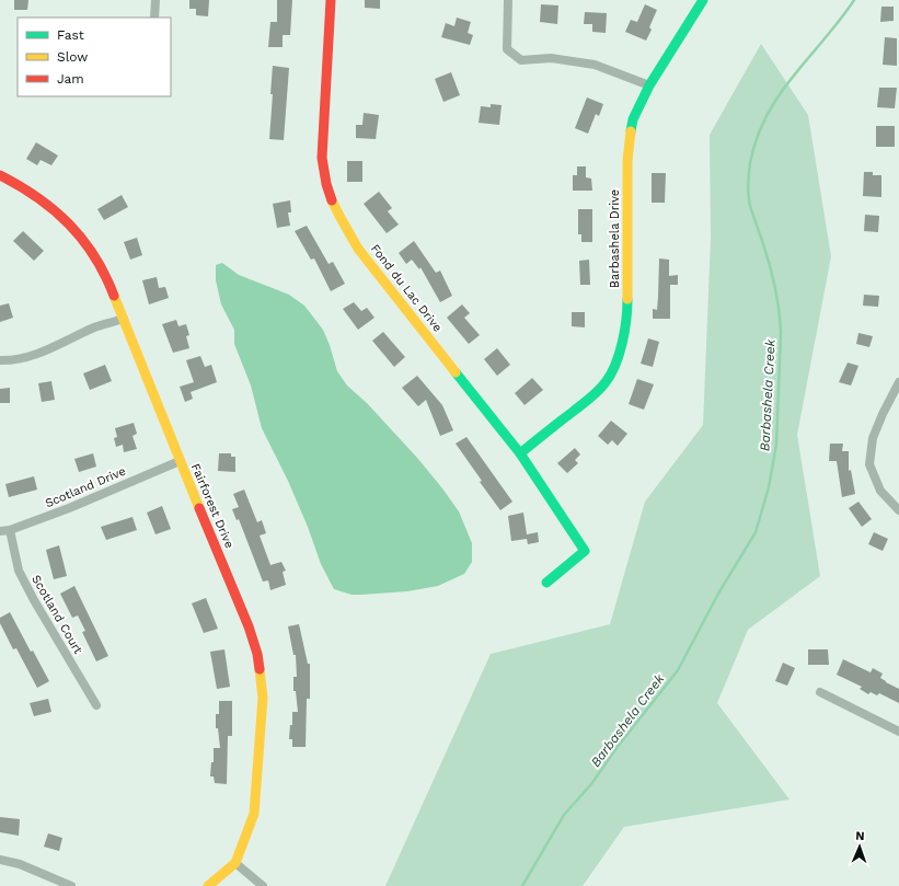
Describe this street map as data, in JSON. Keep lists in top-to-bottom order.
{
  "streets": {
    "street": [
      "Barbashela Drive",
      "Fond du Lac Drive",
      "Scotland Drive",
      "Fairforest Drive",
      "Scotland Court"
    ]
  },
  "crossings": [
    ["Barbashela Drive", "Fond du Lac Drive"],
    ["Scotland Drive", "Fairforest Drive"],
    ["Scotland Drive", "Scotland Court"]
  ],
  "water": ["Barbashela Creek"],
  "legend": ["Fast", "Slow", "Jam"],
  "north": "top"
}
